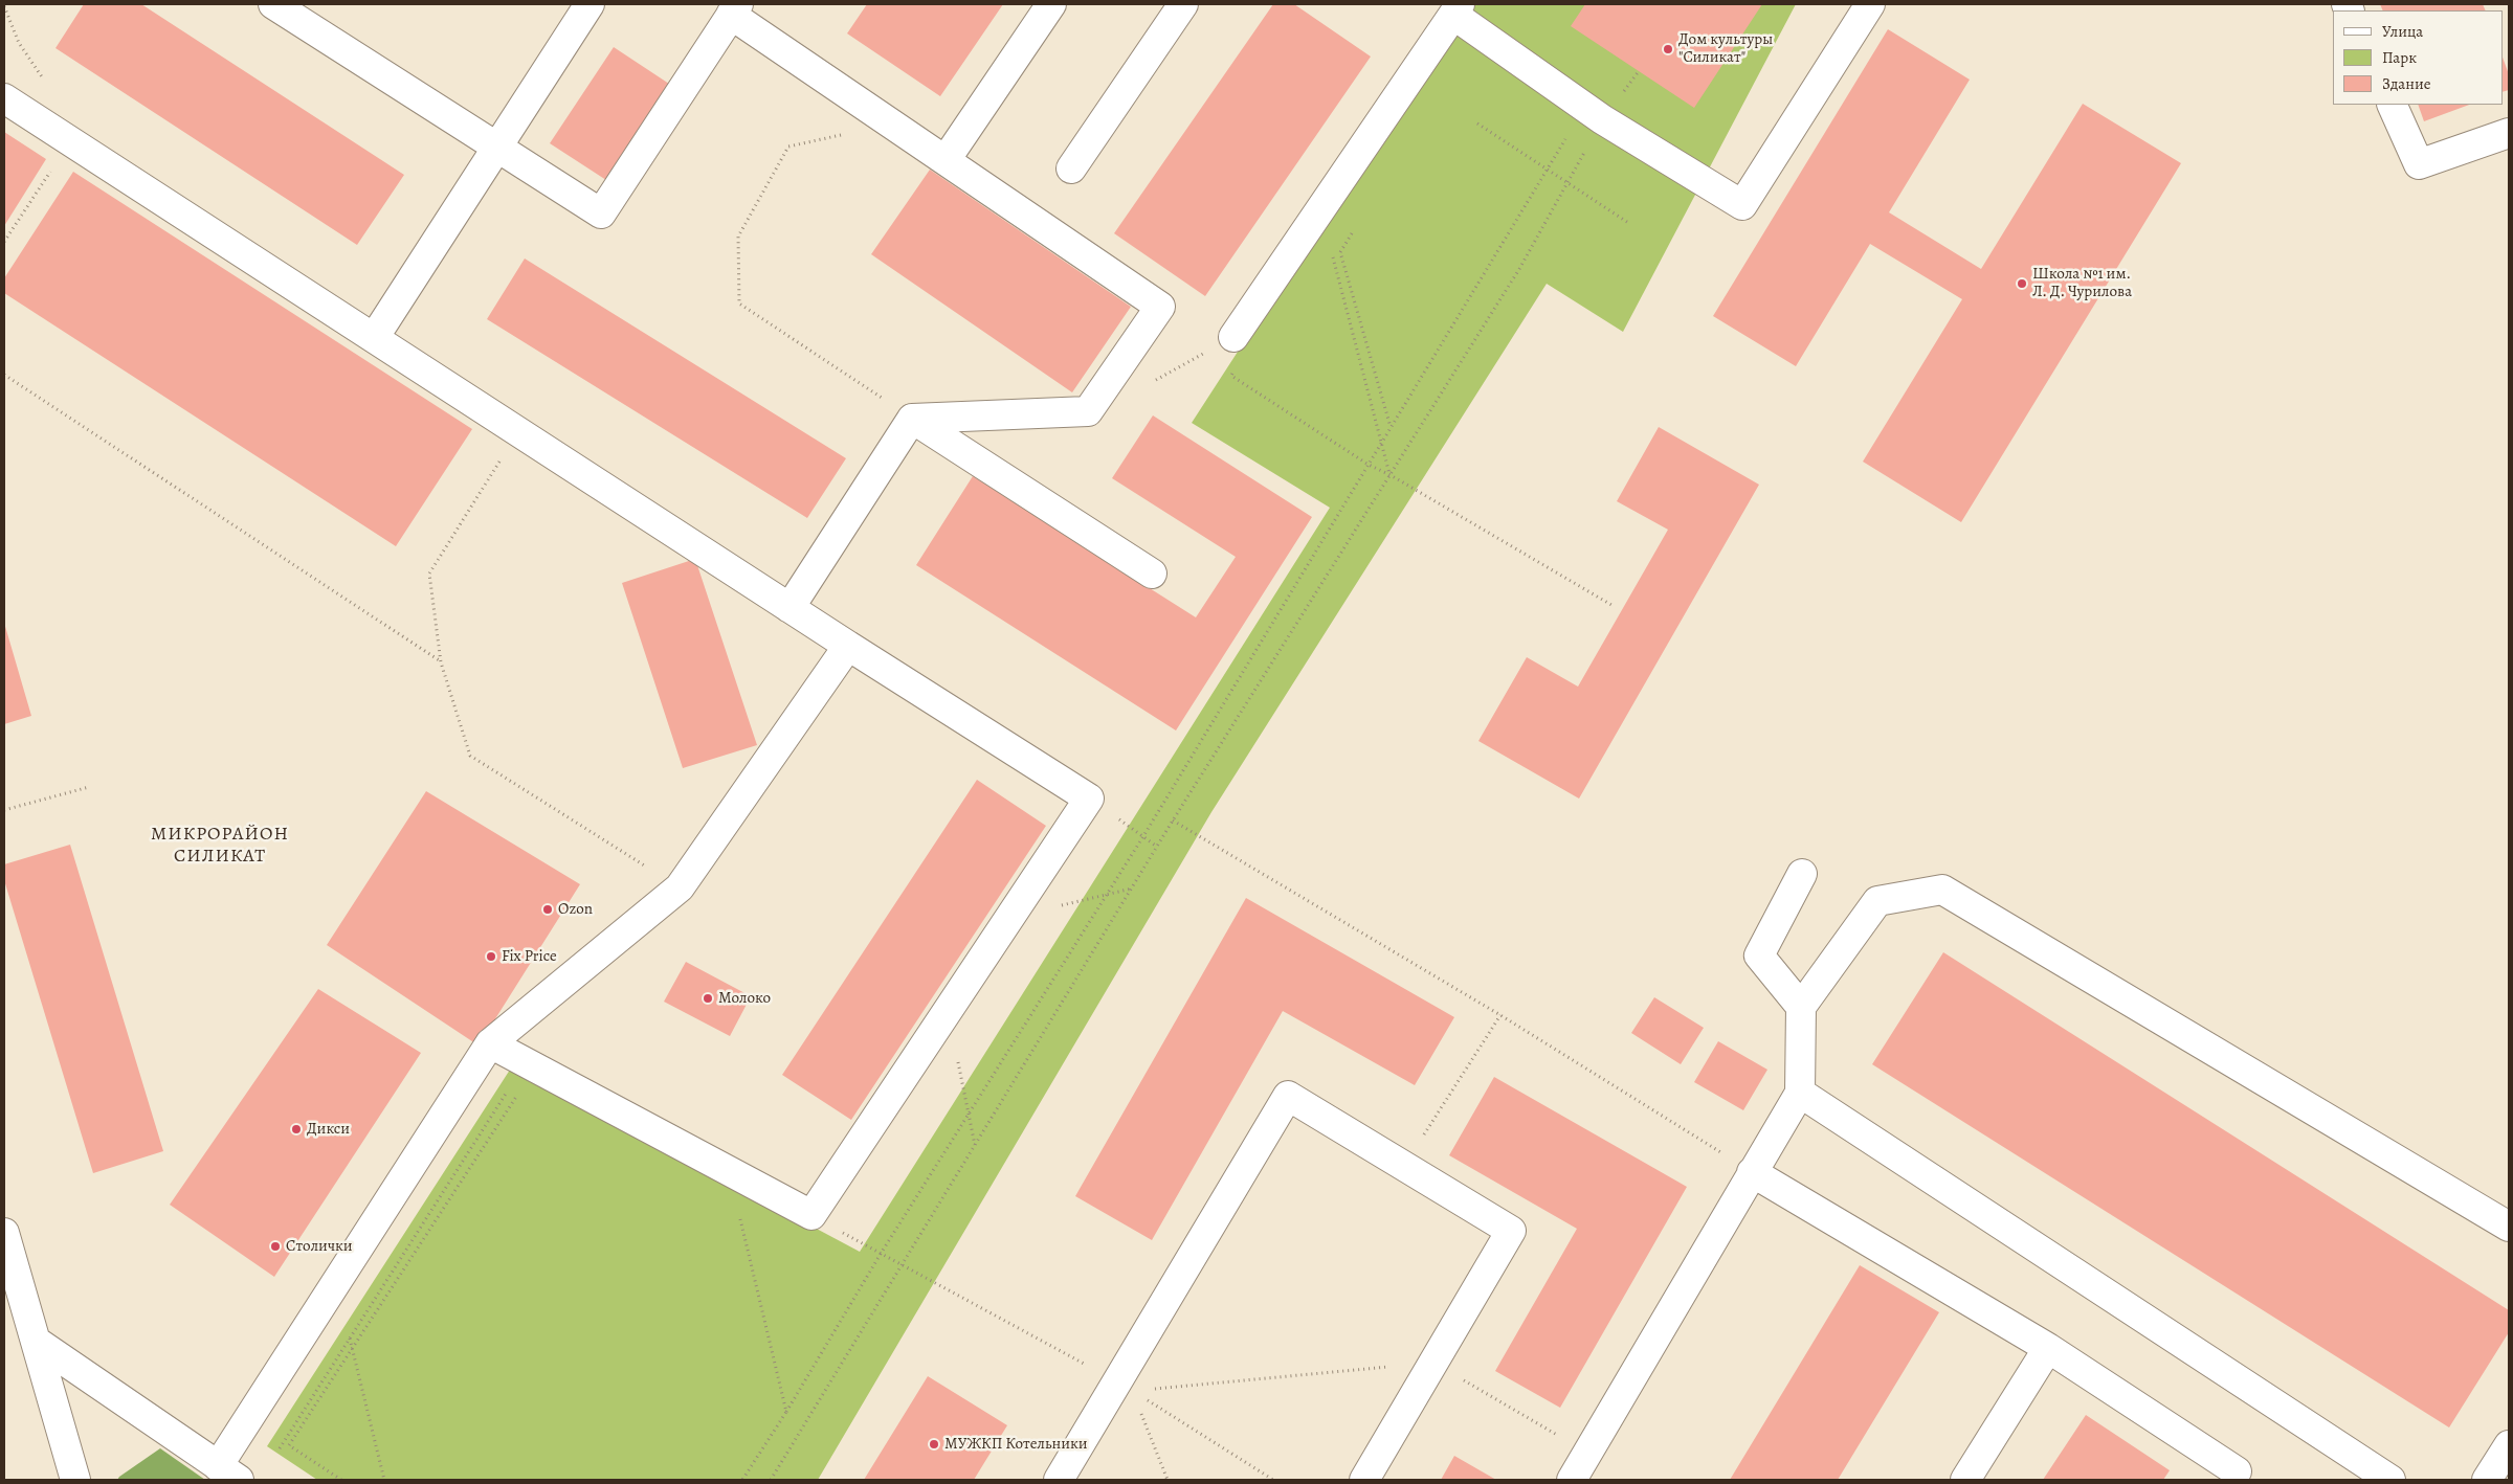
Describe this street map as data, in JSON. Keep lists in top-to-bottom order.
{
  "districts": ["МИКРОРАЙОН СИЛИКАТ"],
  "places": [
    "Дом культуры \"Силикат\"",
    "Школа №1 им. Л. Д. Чурилова",
    "Ozon",
    "Fix Price",
    "Молоко",
    "Дикси",
    "Столички",
    "МУЖКП Котельники"
  ],
  "legend": ["Улица", "Парк", "Здание"]
}
